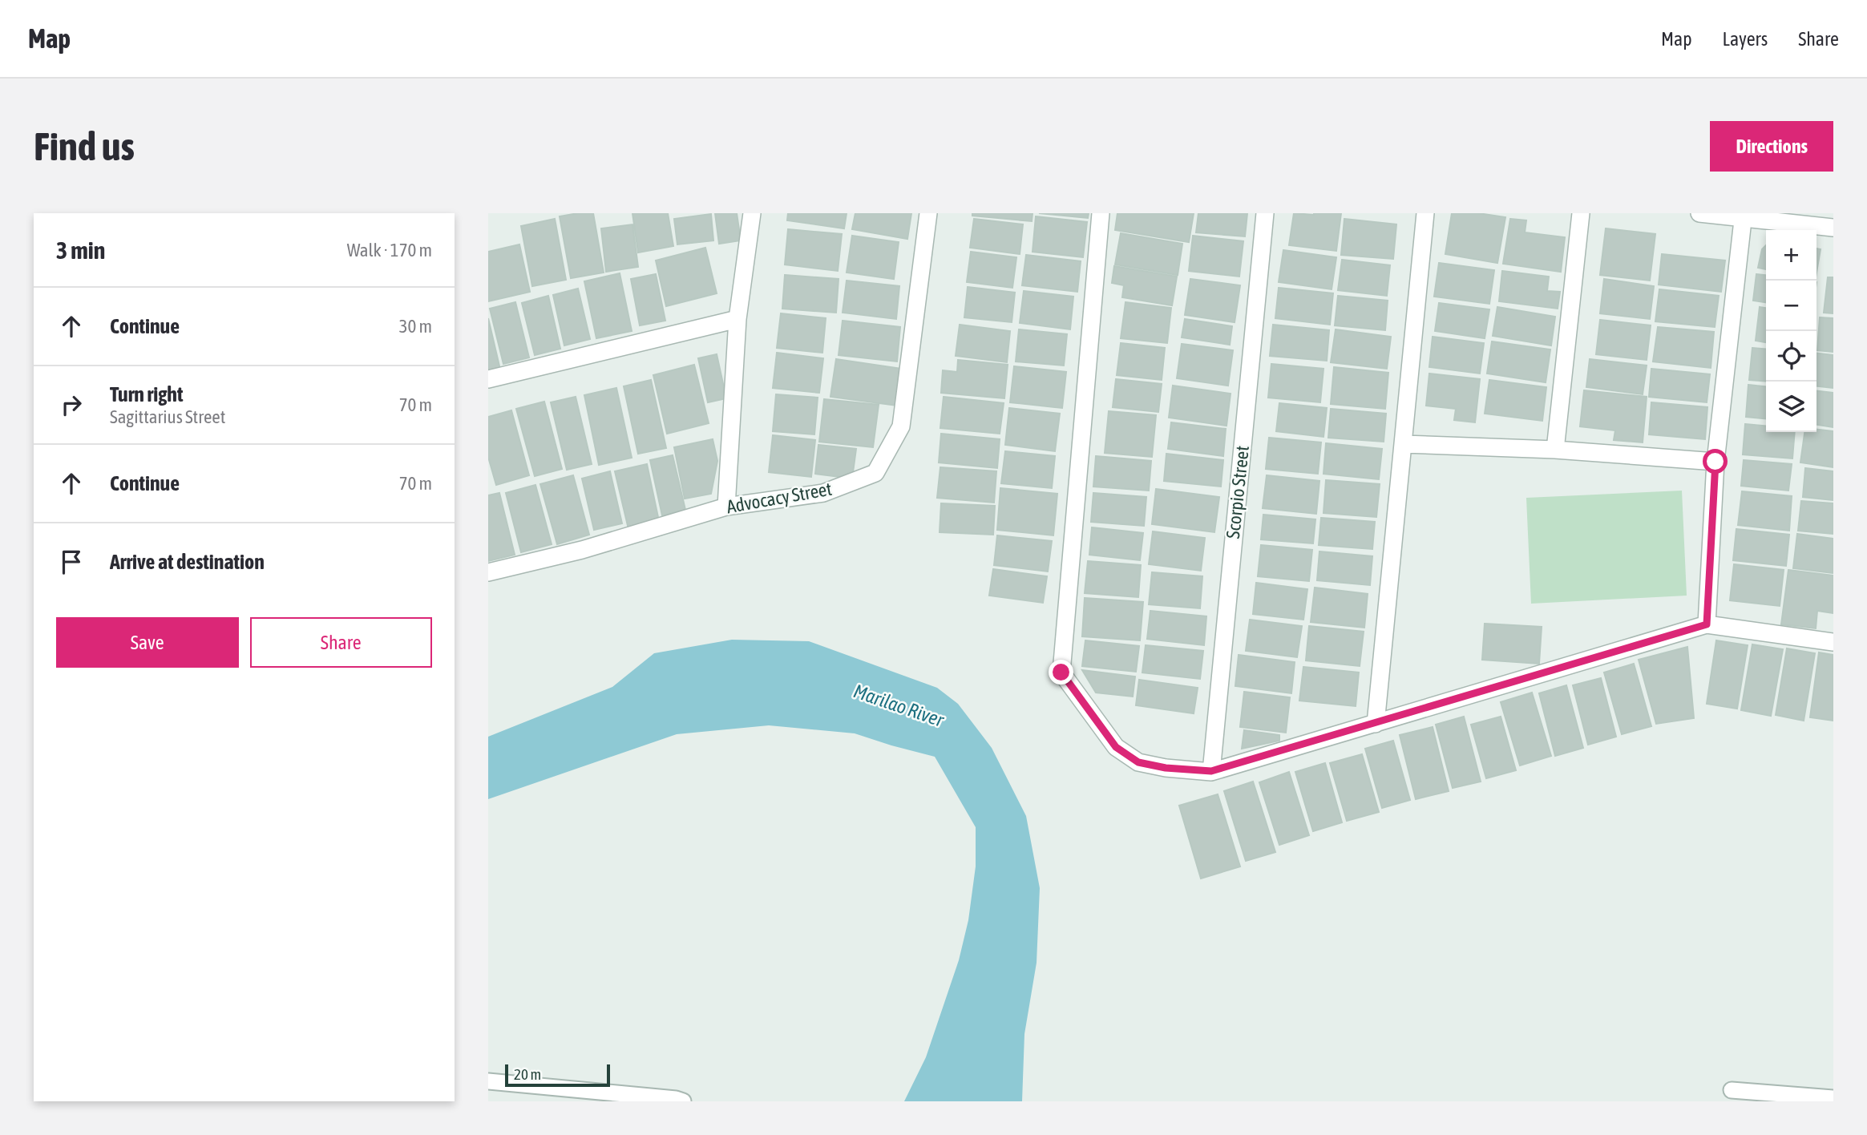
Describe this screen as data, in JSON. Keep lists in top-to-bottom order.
{
  "streets": {
    "street": ["Scorpio Street", "Advocacy Street"]
  },
  "water": ["Marilao River"],
  "scale_bar": "20 m",
  "page": {
    "header": "Map",
    "nav": ["Map", "Layers", "Share"],
    "buttons": [
      "Directions",
      ["Save", "Share"]
    ],
    "title": "Find us",
    "heading": ["3 min", "Walk · 170 m"],
    "map_buttons": ["+", "−"],
    "list": [
      ["Continue", "30 m"],
      ["Turn right", "Sagittarius Street", "70 m"],
      ["Continue", "70 m"],
      "Arrive at destination"
    ],
    "scale": "20 m"
  }
}
